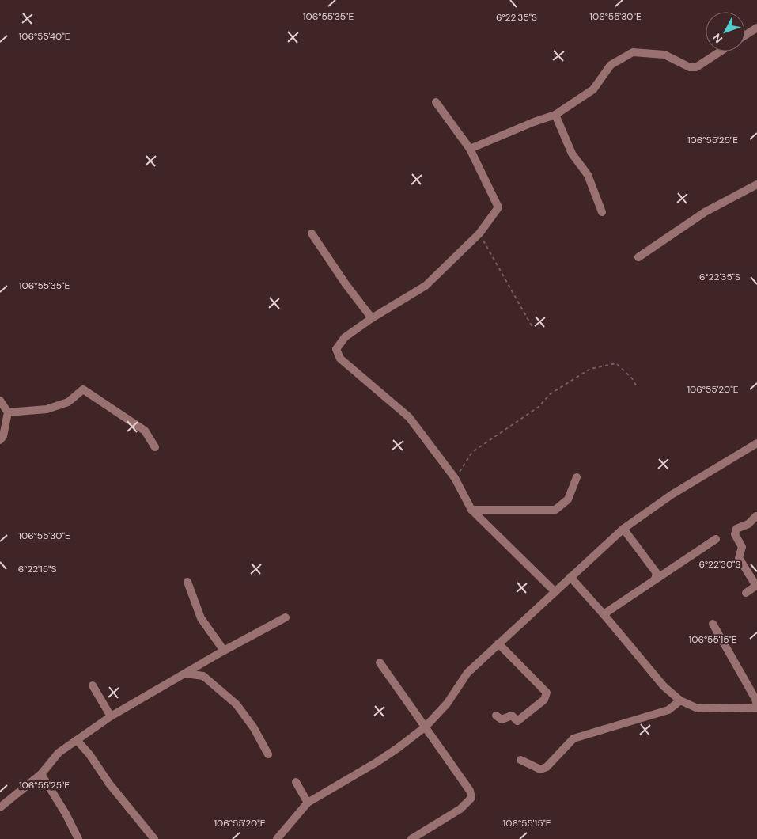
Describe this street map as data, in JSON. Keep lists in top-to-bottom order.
{
  "north": "bottom left",
  "coordinates": [
    "106°55'35\"E",
    "106°55'30\"E",
    "6°22'35\"S",
    "106°55'40\"E",
    "106°55'25\"E",
    "106°55'20\"E",
    "6°22'30\"S",
    "6°22'15\"S",
    "106°55'15\"E"
  ]
}
